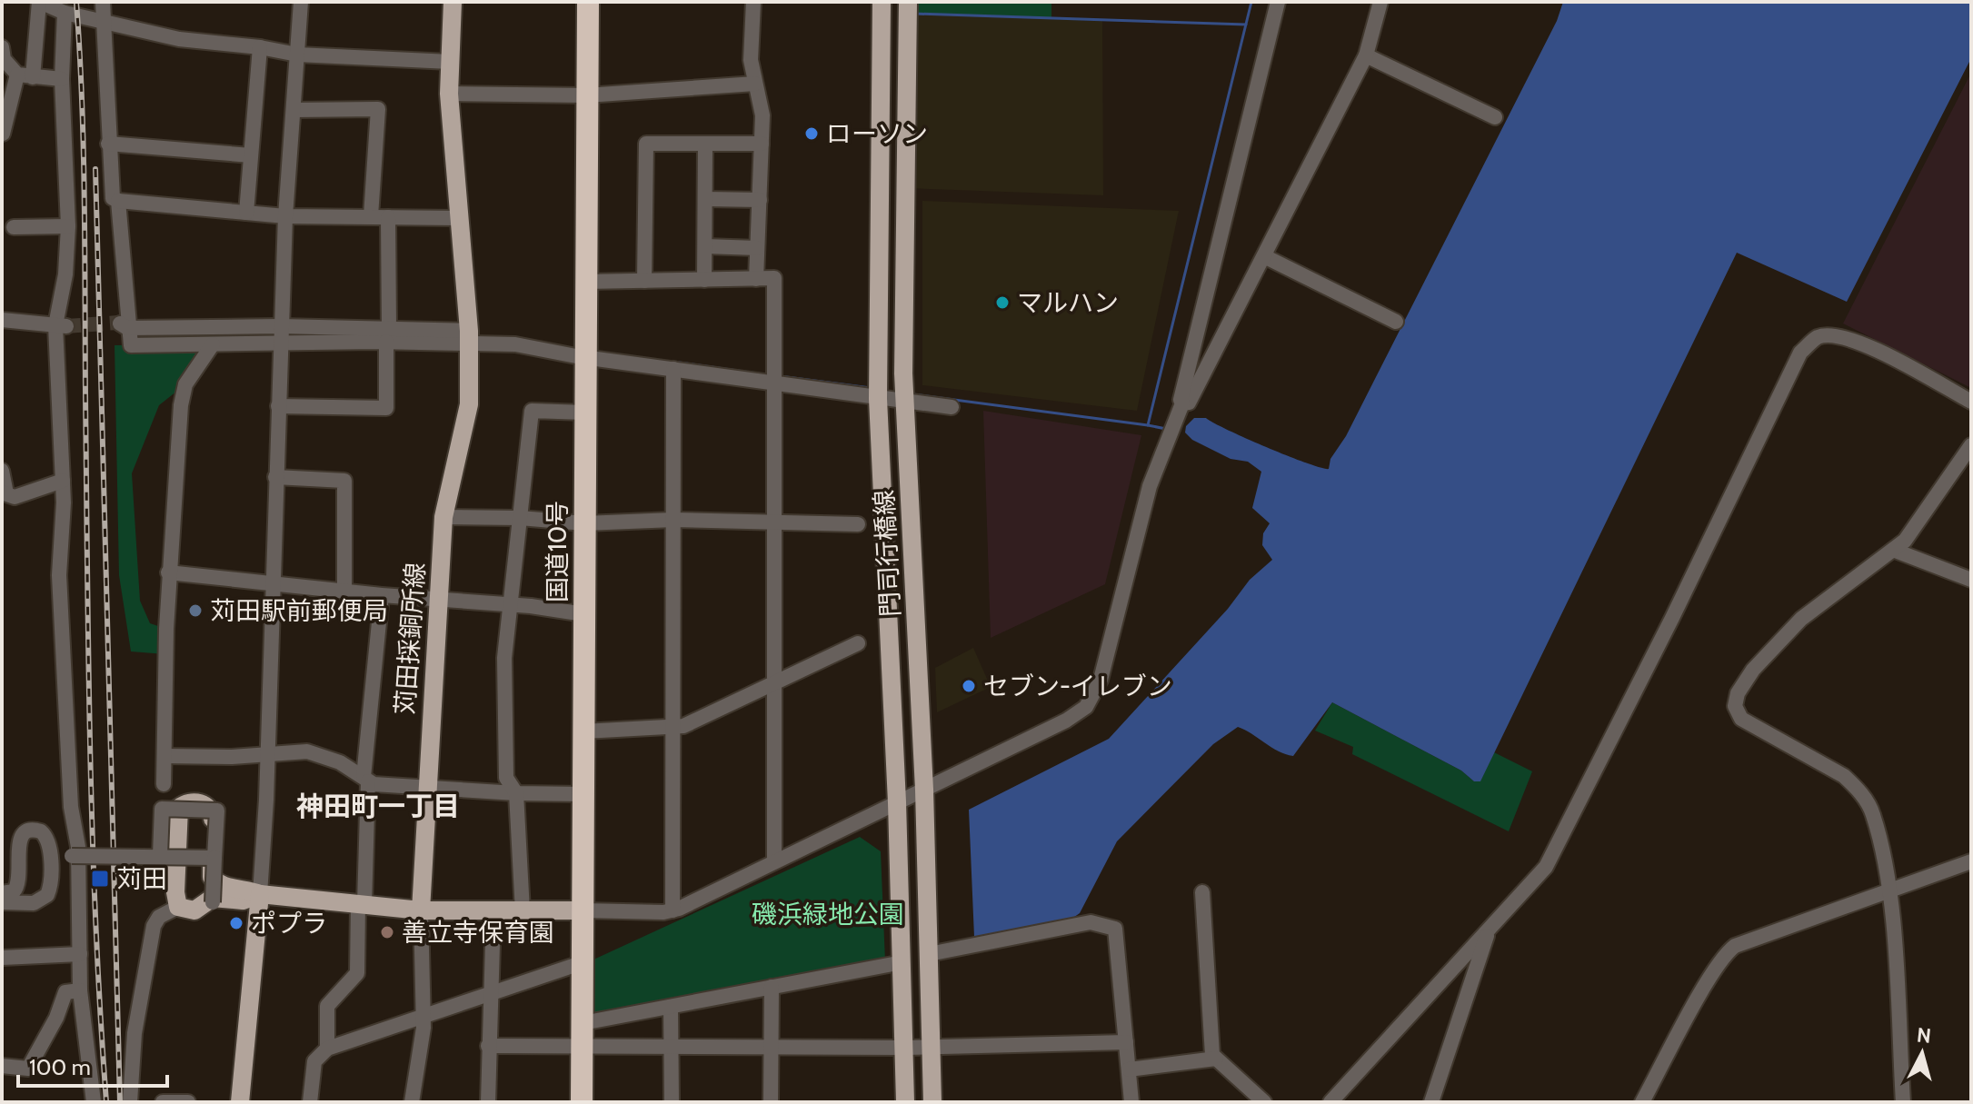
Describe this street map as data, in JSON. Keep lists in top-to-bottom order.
{
  "streets": {
    "highway": ["国道10号"],
    "main road": ["門司行橋線", "苅田採銅所線"]
  },
  "districts": ["神田町一丁目"],
  "parks": ["磯浜緑地公園"],
  "places": {
    "other": [
      "ローソン",
      "マルハン",
      "苅田駅前郵便局",
      "セブン-イレブン",
      "ポプラ",
      "善立寺保育園"
    ],
    "transit": ["苅田"]
  },
  "scale_bar": "100 m",
  "north": "top"
}
